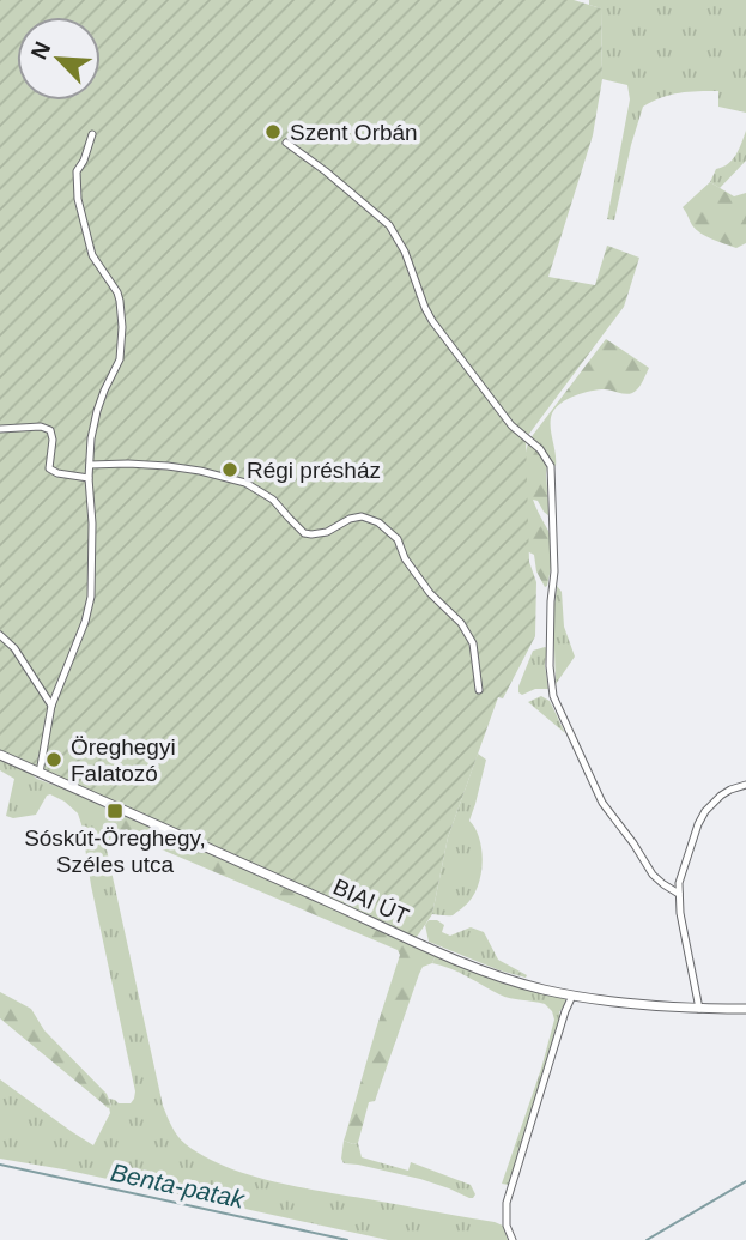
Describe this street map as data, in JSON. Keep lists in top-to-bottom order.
{
  "streets": {
    "main road": ["BIAI ÚT"]
  },
  "water": ["Benta-patak"],
  "places": {
    "other": ["Szent Orbán", "Régi présház", "Öreghegyi Falatozó"],
    "transit": ["Sóskút-Öreghegy, Széles utca"]
  },
  "north": "top left"
}
